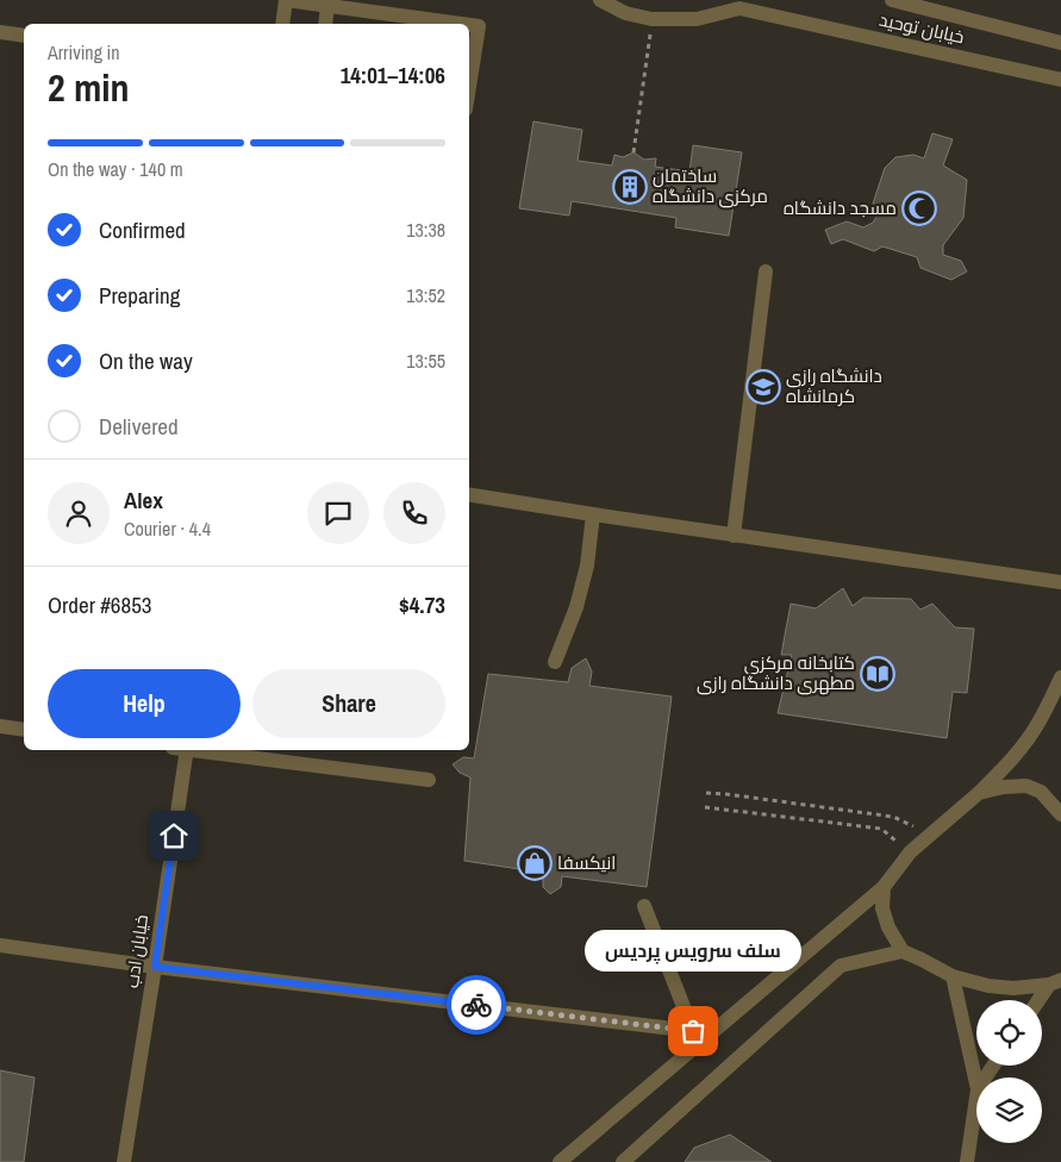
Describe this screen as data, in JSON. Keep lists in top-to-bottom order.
{
  "streets": {
    "street": ["خیابان توحید", "خیابان ادب"]
  },
  "places": {
    "building": ["ساختمان مرکزی دانشگاه"],
    "mosque": ["مسجد دانشگاه"],
    "school or university": ["دانشگاه رازی کرمانشاه"],
    "library": ["کتابخانه مرکزی مطهری دانشگاه رازی"],
    "shop": ["انیکسفا"],
    "other": ["سلف سرویس پردیس"]
  },
  "page": {
    "heading": ["2 min", "Arriving in", "14:01–14:06"],
    "panel": [
      "Alex",
      "Courier · 4.4",
      "Order #6853",
      "$4.73"
    ],
    "bar": "On the way · 140 m",
    "list": [
      ["Confirmed", "13:38"],
      ["Preparing", "13:52"],
      ["On the way", "13:55"],
      "Delivered"
    ],
    "buttons": ["Help", "Share"],
    "bubble": "سلف سرویس پردیس"
  }
}
